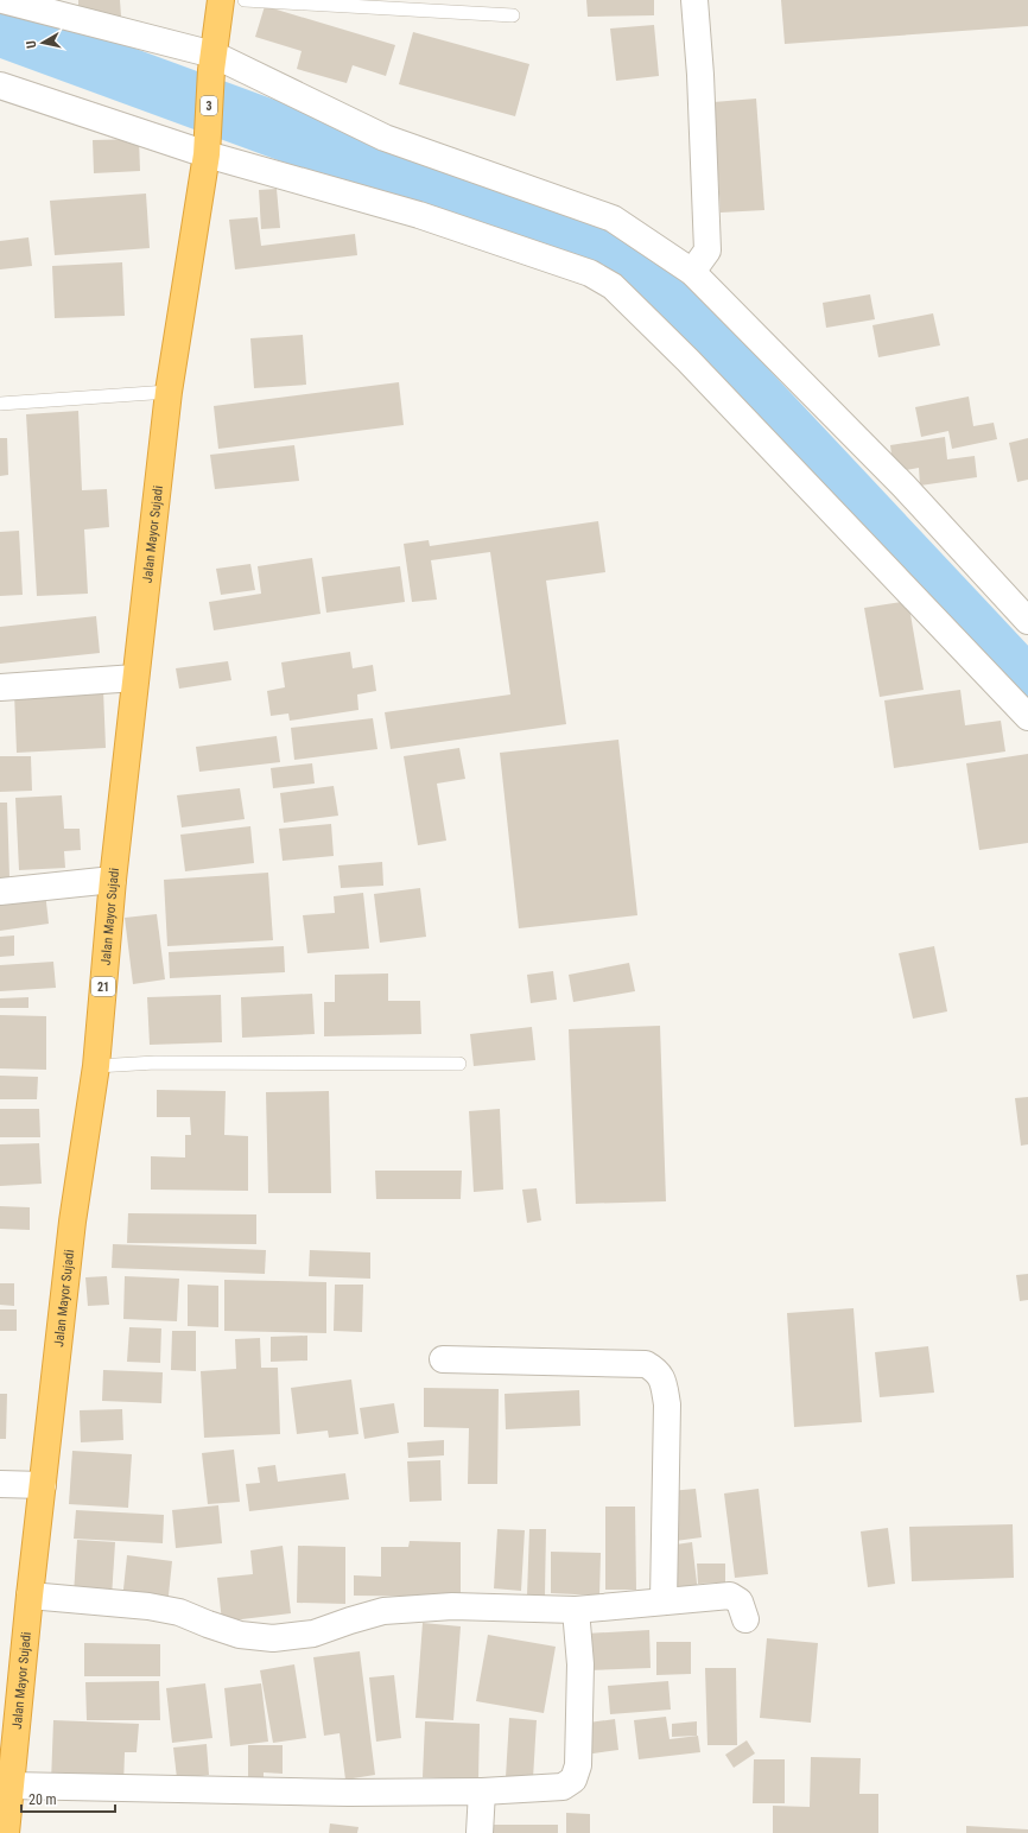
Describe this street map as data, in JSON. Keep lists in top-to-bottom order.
{
  "streets": {
    "highway": ["3", "Jalan Mayor Sujadi", "21"]
  },
  "scale_bar": "20 m",
  "north": "left"
}
